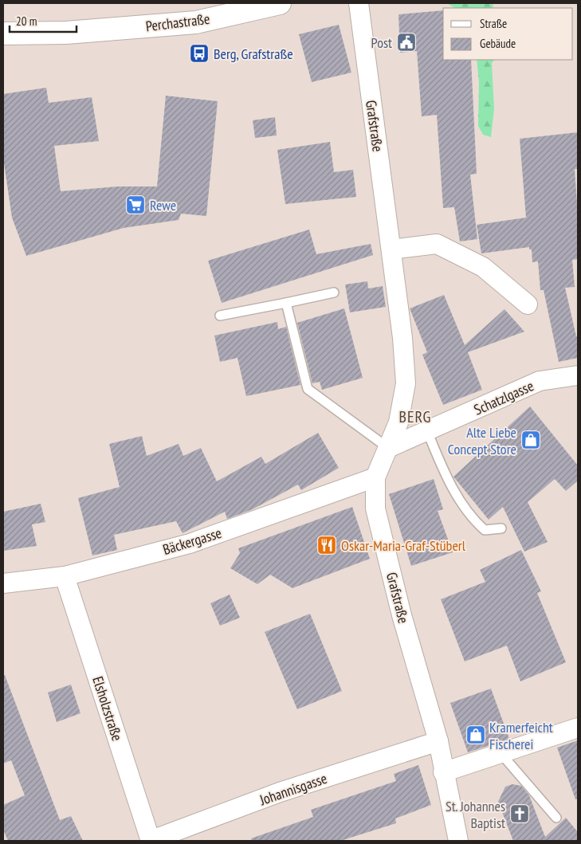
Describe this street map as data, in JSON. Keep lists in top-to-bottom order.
{
  "streets": {
    "main road": ["Perchastraße"],
    "street": [
      "Grafstraße",
      "Schatzlgasse",
      "Bäckergasse",
      "Elsholzstraße",
      "Johannisgasse"
    ]
  },
  "crossings": [
    ["Grafstraße", "Schatzlgasse"],
    ["Grafstraße", "Bäckergasse"],
    ["Grafstraße", "Johannisgasse"],
    ["Bäckergasse", "Elsholzstraße"],
    ["Elsholzstraße", "Johannisgasse"]
  ],
  "districts": ["BERG"],
  "places": {
    "public building": ["Post"],
    "bus stop": ["Berg, Grafstraße"],
    "supermarket": ["Rewe"],
    "shop": ["Alte Liebe Concept Store", "Kramerfeicht Fischerei"],
    "restaurant": ["Oskar-Maria-Graf-Stüberl"],
    "church": ["St. Johannes Baptist"]
  },
  "legend": ["Straße", "Gebäude"],
  "scale_bar": "20 m"
}
